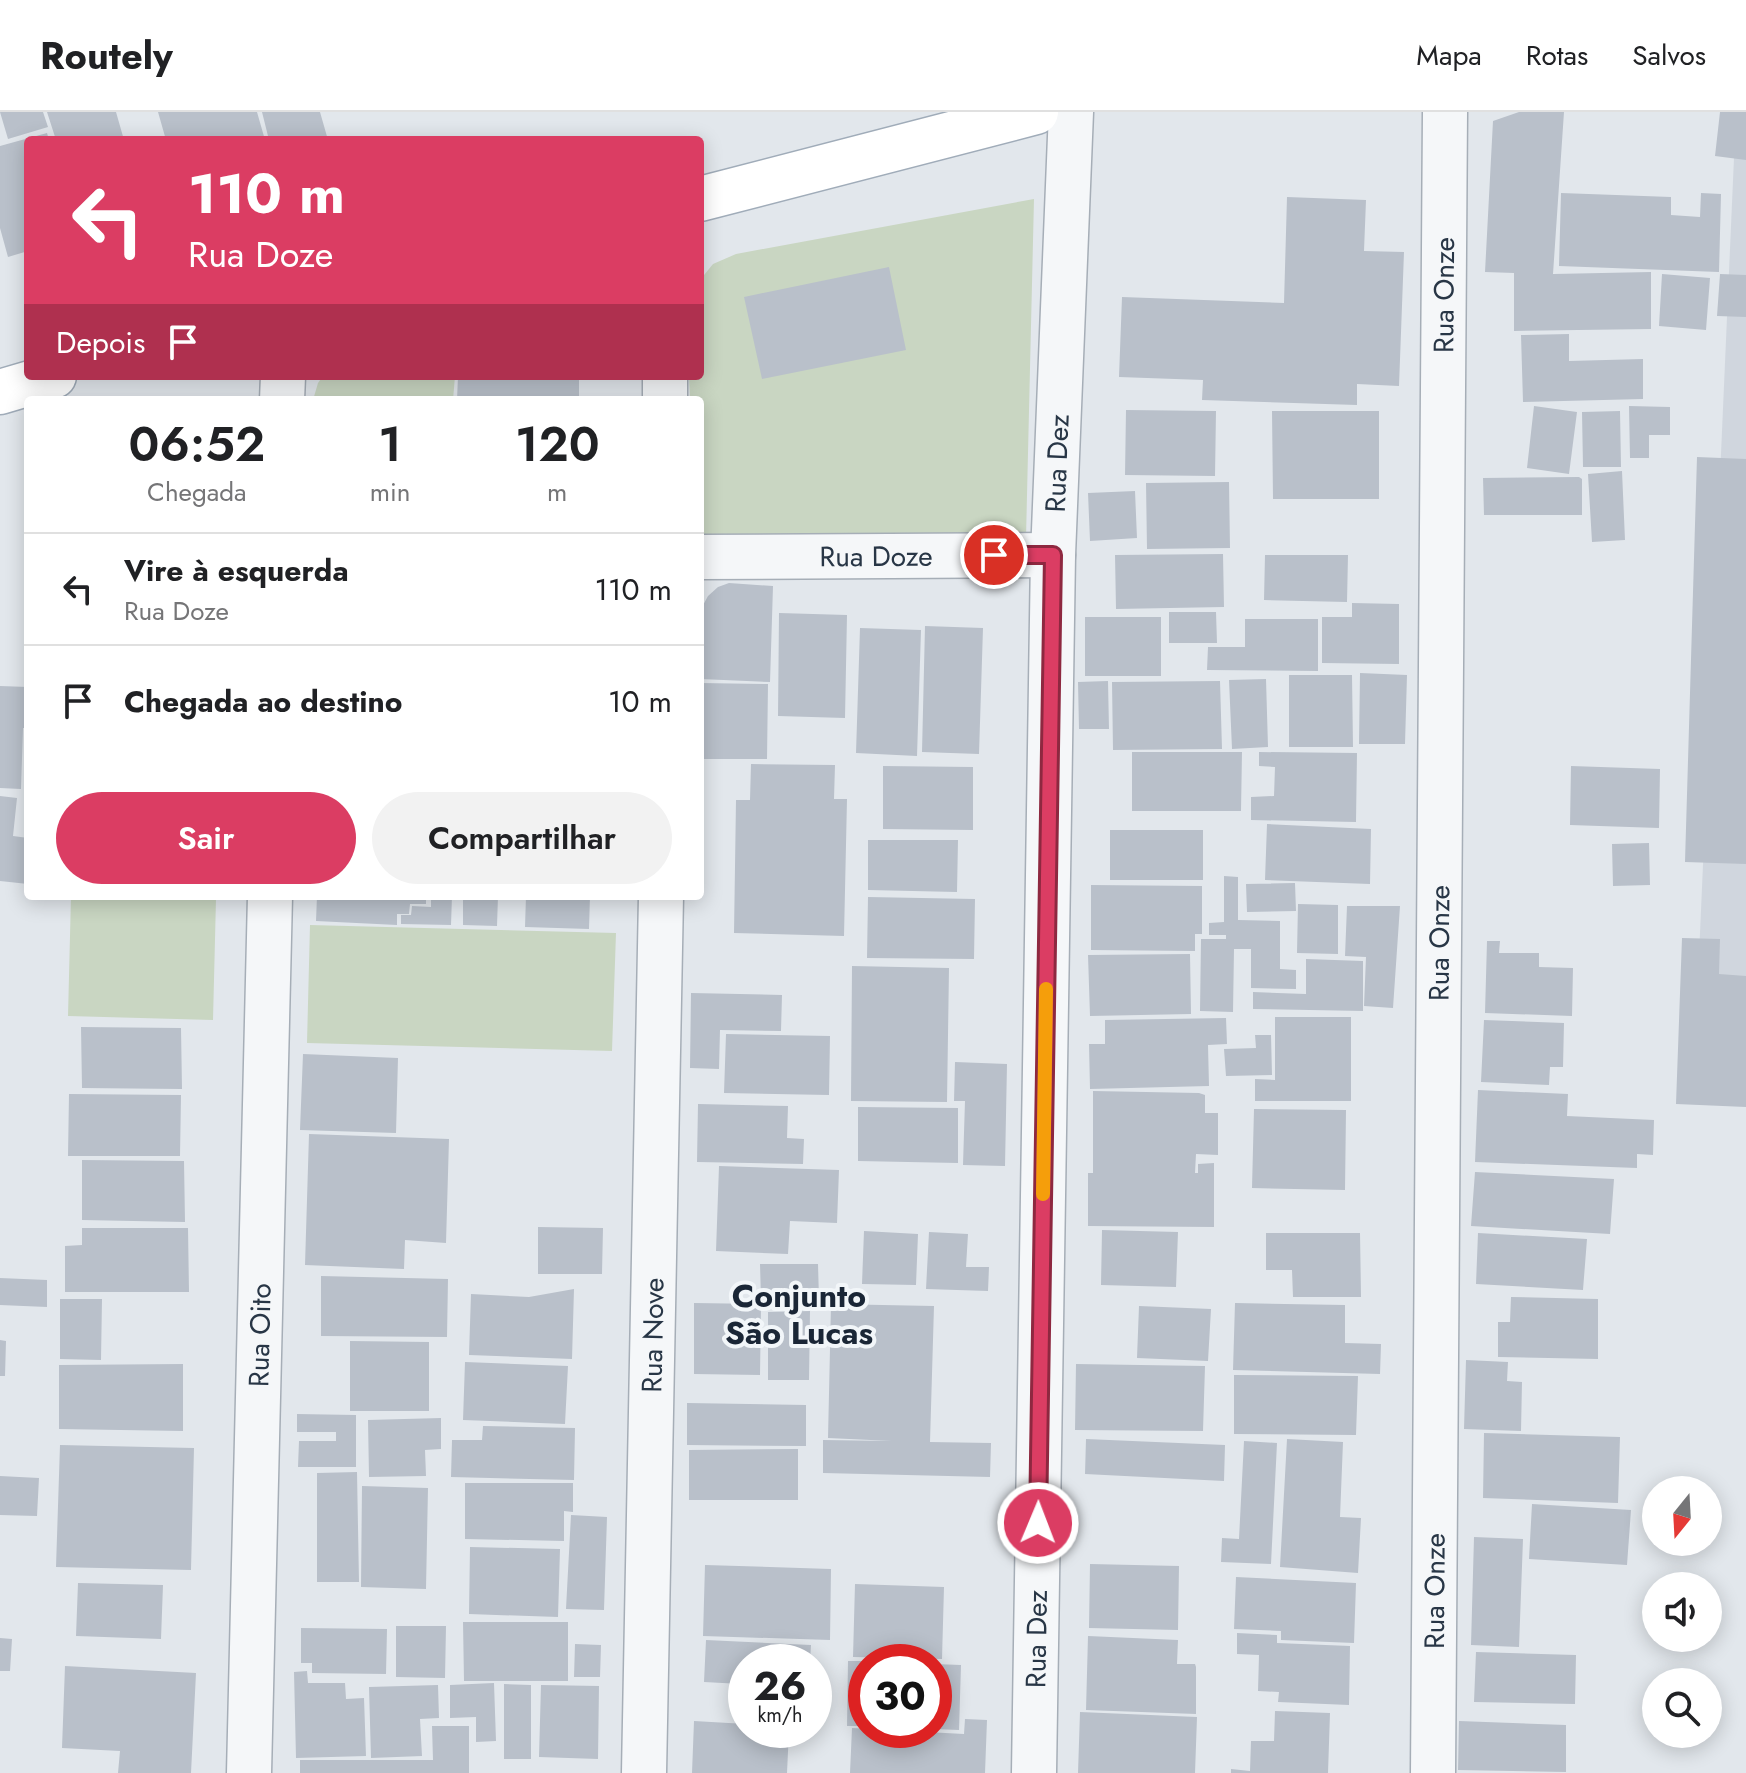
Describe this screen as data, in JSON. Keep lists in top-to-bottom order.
{
  "streets": {
    "street": [
      "Rua Onze",
      "Rua Dez",
      "Rua Doze",
      "Rua Oito",
      "Rua Nove"
    ]
  },
  "crossings": [
    ["Rua Dez", "Rua Doze"]
  ],
  "districts": ["Conjunto São Lucas"],
  "north": "bottom",
  "page": {
    "header": "Routely",
    "nav": ["Mapa", "Rotas", "Salvos"],
    "turn": ["110 m", "Rua Doze"],
    "then": "Depois",
    "eta": [
      "06:52",
      "Chegada",
      "1",
      "min",
      "120",
      "m"
    ],
    "list": [
      {
        "name": "Vire à esquerda",
        "note": "Rua Doze",
        "value": "110 m"
      },
      {
        "name": "Chegada ao destino",
        "value": "10 m"
      }
    ],
    "buttons": ["Sair", "Compartilhar"],
    "speed": "26 km/h",
    "limit": "30"
  }
}
